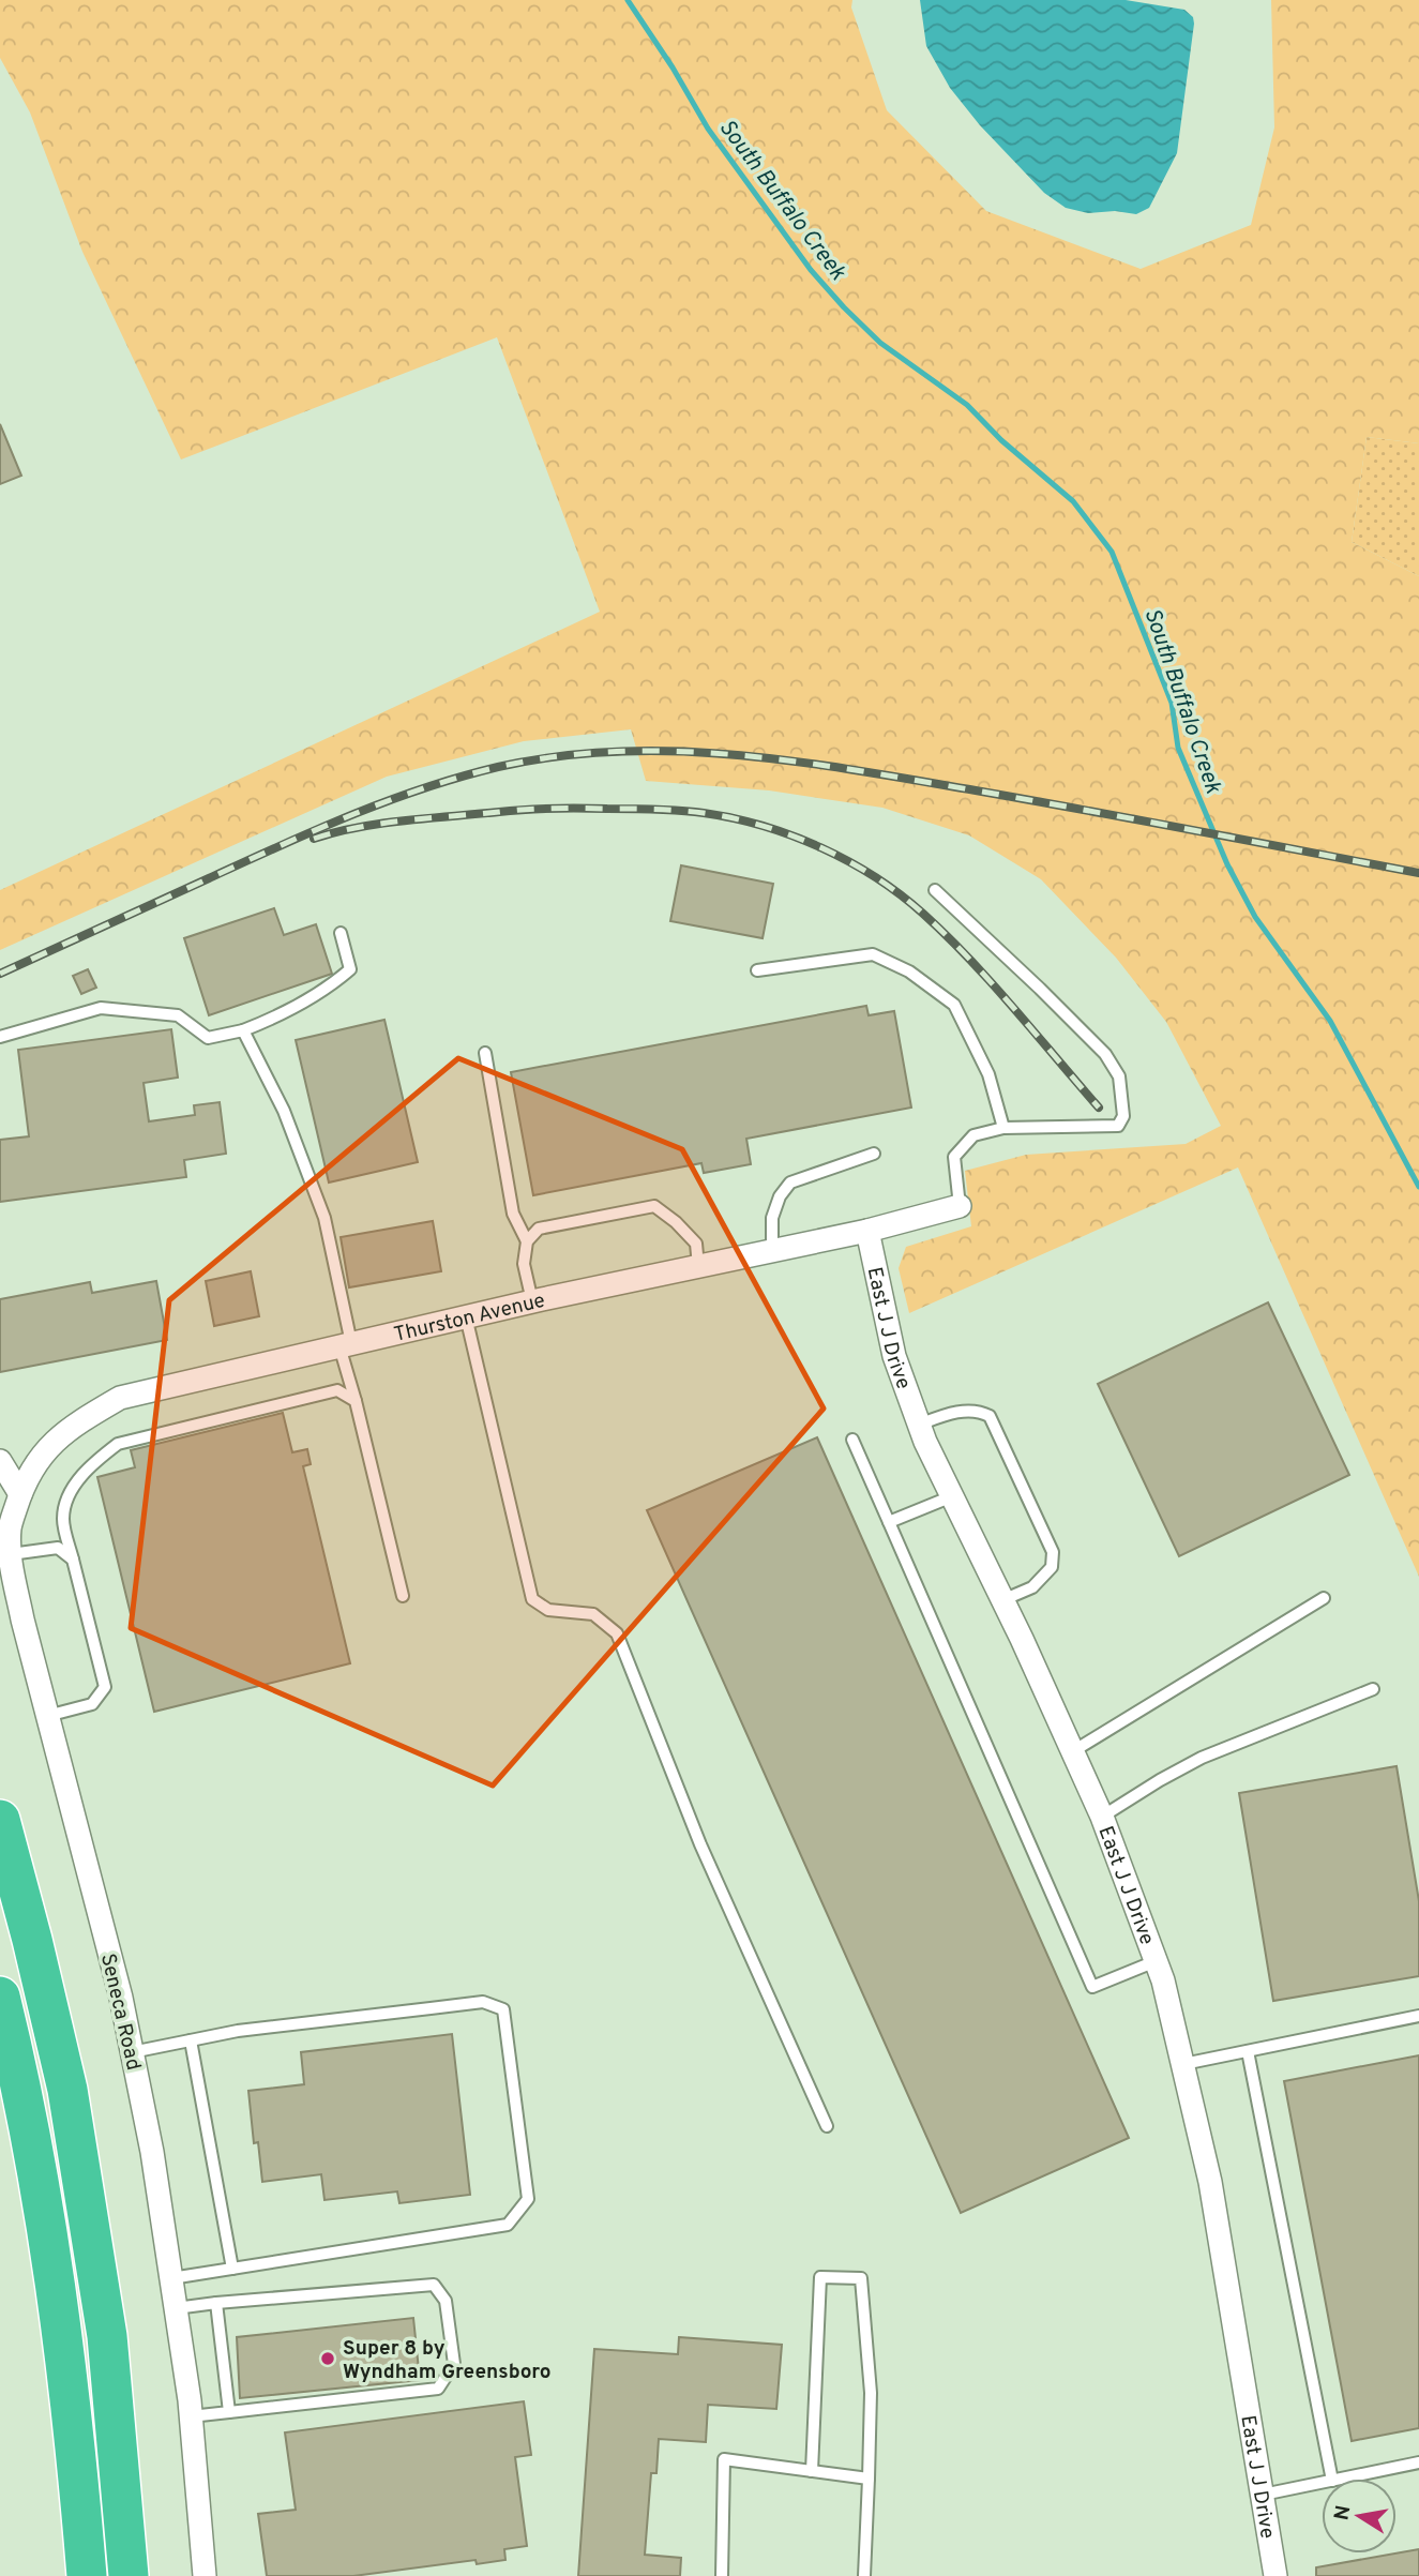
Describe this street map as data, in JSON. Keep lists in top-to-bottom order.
{
  "streets": {
    "street": ["Thurston Avenue", "East J J Drive", "Seneca Road"]
  },
  "crossings": [
    ["Thurston Avenue", "East J J Drive"],
    ["Thurston Avenue", "Seneca Road"]
  ],
  "water": ["South Buffalo Creek"],
  "places": ["Super 8 by Wyndham Greensboro"],
  "north": "left"
}
